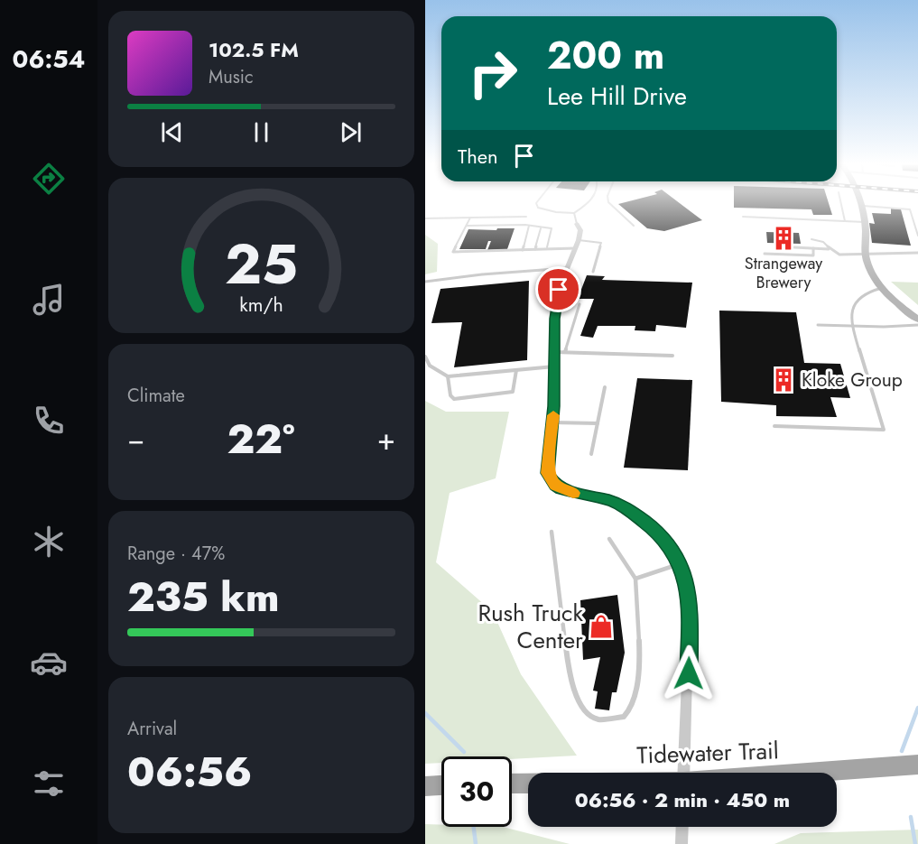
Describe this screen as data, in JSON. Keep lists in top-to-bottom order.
{
  "streets": {
    "main road": ["Tidewater Trail"]
  },
  "places": {
    "building": ["Strangeway Brewery", "Kloke Group"],
    "shop": ["Rush Truck Center"]
  },
  "page": {
    "tabs": "06:54",
    "turn": ["200 m", "Lee Hill Drive"],
    "song": ["102.5 FM", "Music"],
    "then": "Then",
    "tile": [
      "Climate",
      ["Range · 47%", "235 km"],
      ["Arrival", "06:56"]
    ],
    "heat": ["−", "22°", "+"],
    "limit": "30",
    "trip": "06:56 · 2 min · 450 m",
    "gauge": ["25", "km/h"]
  }
}
